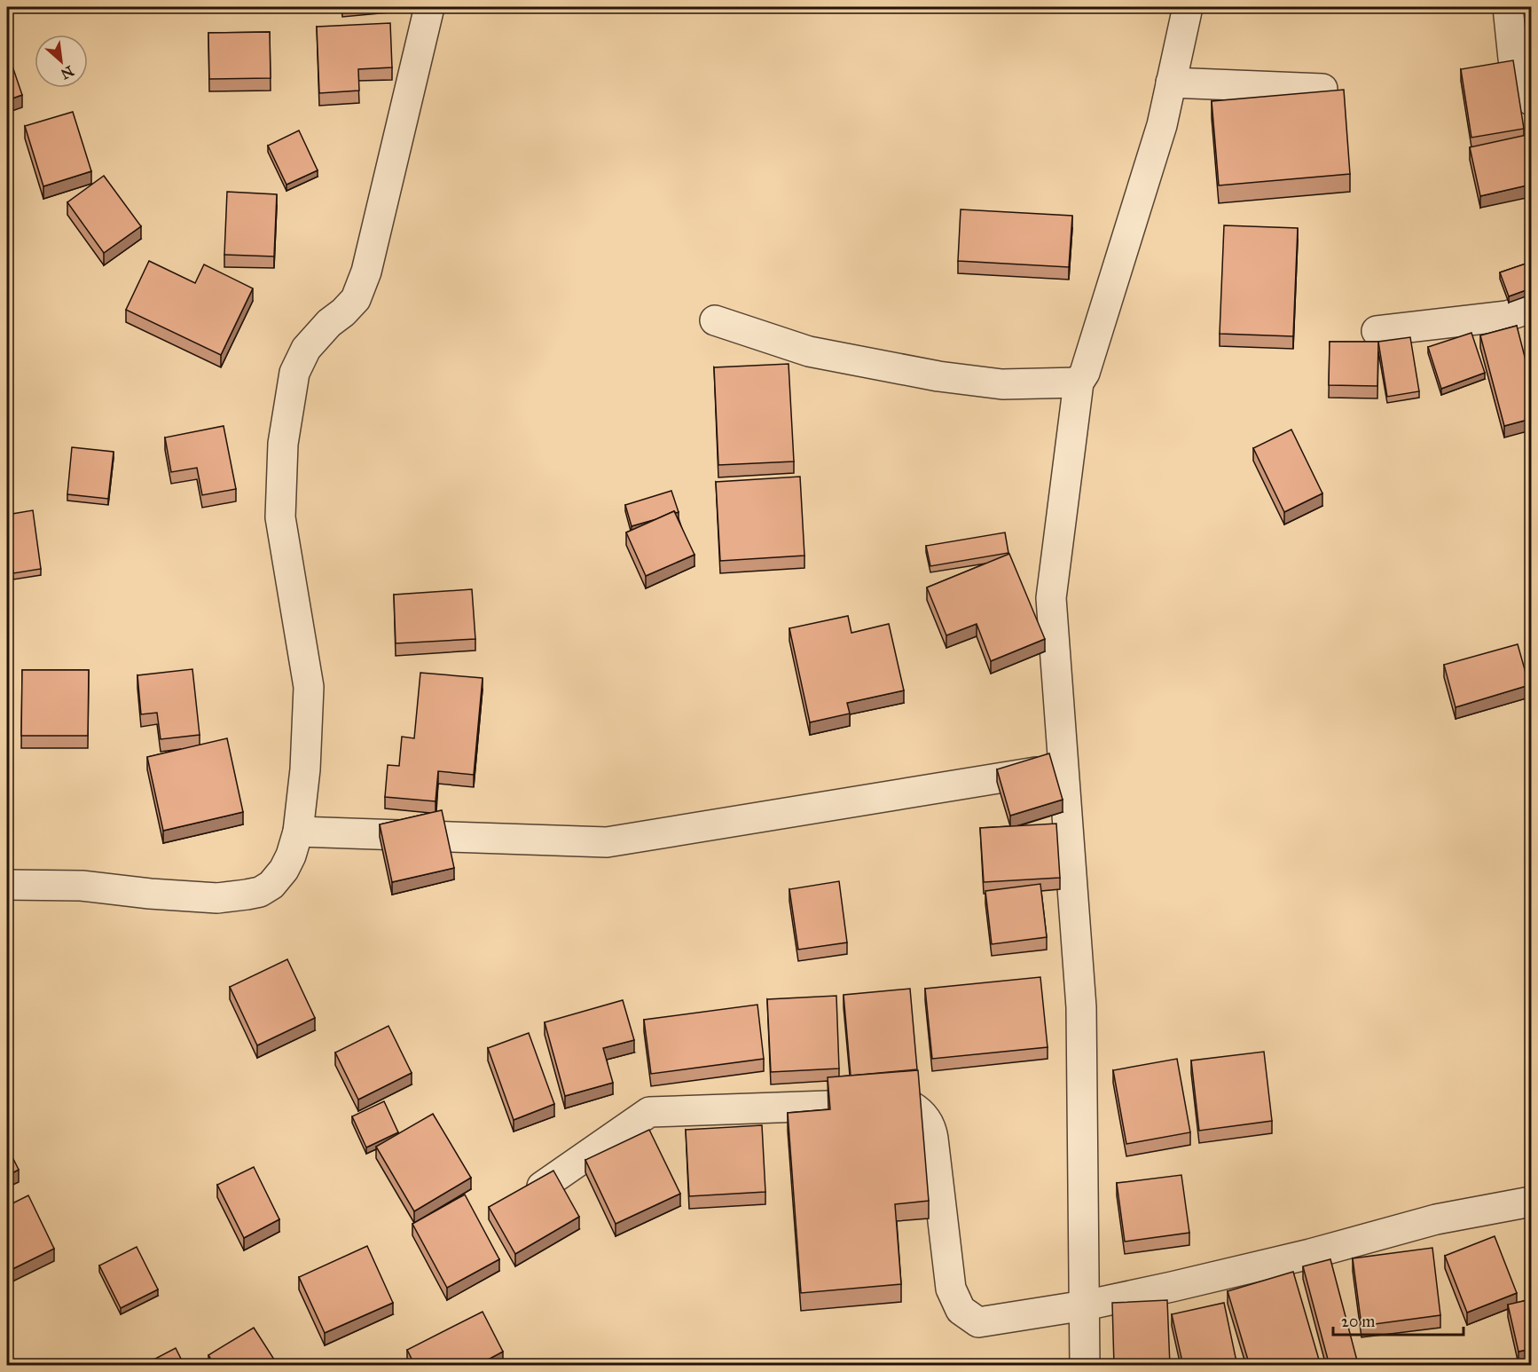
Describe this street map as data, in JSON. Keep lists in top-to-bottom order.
{
  "scale_bar": "20 m",
  "north": "bottom right"
}
